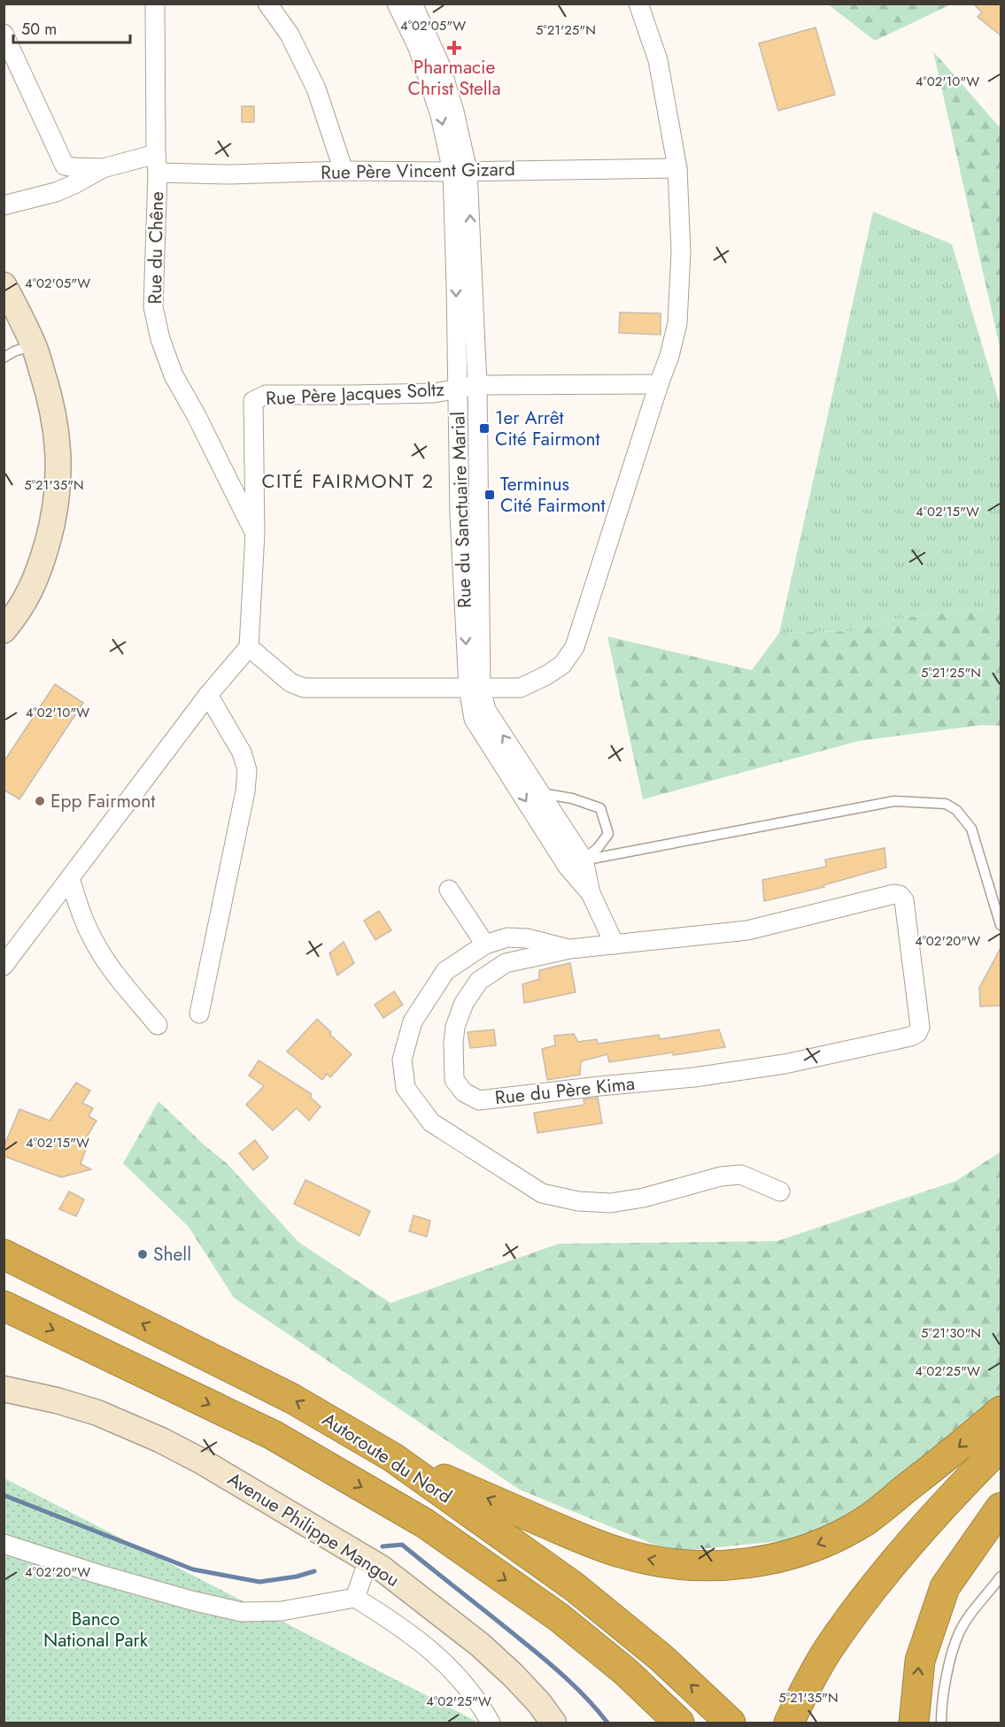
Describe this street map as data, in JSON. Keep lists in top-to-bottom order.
{
  "streets": {
    "highway": ["Autoroute du Nord"],
    "street": [
      "Rue Père Vincent Gizard",
      "Rue du Chêne",
      "Rue Père Jacques Soltz",
      "Rue du Sanctuaire Marial",
      "Rue du Père Kima",
      "Avenue Philippe Mangou"
    ]
  },
  "crossings": [
    ["Rue Père Vincent Gizard", "Rue du Chêne"],
    ["Rue Père Vincent Gizard", "Rue du Sanctuaire Marial"],
    ["Rue du Chêne", "Rue Père Jacques Soltz"],
    ["Rue Père Jacques Soltz", "Rue du Sanctuaire Marial"],
    ["Rue du Sanctuaire Marial", "Rue du Père Kima"]
  ],
  "districts": ["CITÉ FAIRMONT 2"],
  "parks": ["Banco National Park"],
  "places": {
    "health": ["Pharmacie Christ Stella"],
    "transit": ["1er Arrêt Cité Fairmont", "Terminus Cité Fairmont"],
    "other": ["Epp Fairmont", "Shell"]
  },
  "scale_bar": "50 m",
  "coordinates": [
    "4°02'05\"W",
    "5°21'25\"N",
    "4°02'10\"W",
    "5°21'35\"N",
    "4°02'15\"W",
    "4°02'20\"W",
    "5°21'30\"N",
    "4°02'25\"W"
  ]
}
